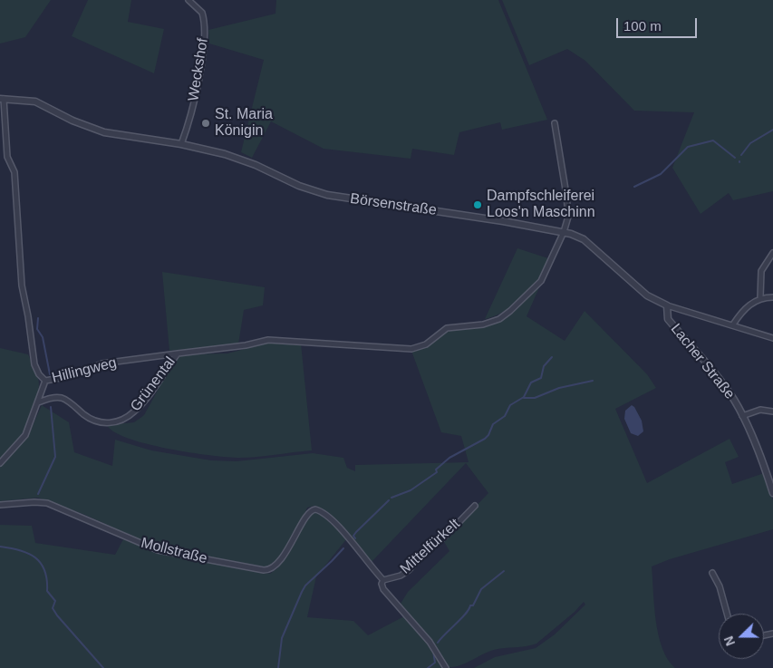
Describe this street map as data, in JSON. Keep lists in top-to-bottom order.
{
  "streets": {
    "street": [
      "Weckshof",
      "Börsenstraße",
      "Lacher Straße",
      "Hillingweg",
      "Grünental",
      "Mittelfürkelt",
      "Mollstraße"
    ]
  },
  "crossings": [
    ["Weckshof", "Börsenstraße"],
    ["Börsenstraße", "Lacher Straße"],
    ["Börsenstraße", "Grünental"],
    ["Hillingweg", "Grünental"],
    ["Mittelfürkelt", "Mollstraße"]
  ],
  "places": ["St. Maria Königin", "Dampfschleiferei Loos'n Maschinn"],
  "scale_bar": "100 m",
  "north": "left"
}
